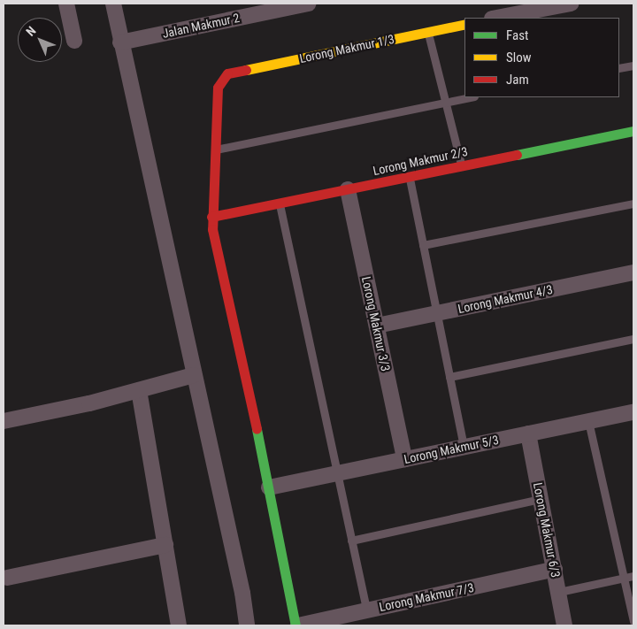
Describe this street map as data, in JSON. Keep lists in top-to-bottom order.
{
  "streets": {
    "street": [
      "Jalan Makmur 2",
      "Lorong Makmur 1/3",
      "Lorong Makmur 2/3",
      "Lorong Makmur 4/3",
      "Lorong Makmur 3/3",
      "Lorong Makmur 5/3",
      "Lorong Makmur 6/3",
      "Lorong Makmur 7/3"
    ]
  },
  "crossings": [
    ["Lorong Makmur 2/3", "Lorong Makmur 3/3"],
    ["Lorong Makmur 4/3", "Lorong Makmur 3/3"],
    ["Lorong Makmur 3/3", "Lorong Makmur 5/3"],
    ["Lorong Makmur 5/3", "Lorong Makmur 6/3"],
    ["Lorong Makmur 6/3", "Lorong Makmur 7/3"]
  ],
  "legend": ["Fast", "Slow", "Jam"],
  "north": "top left"
}
